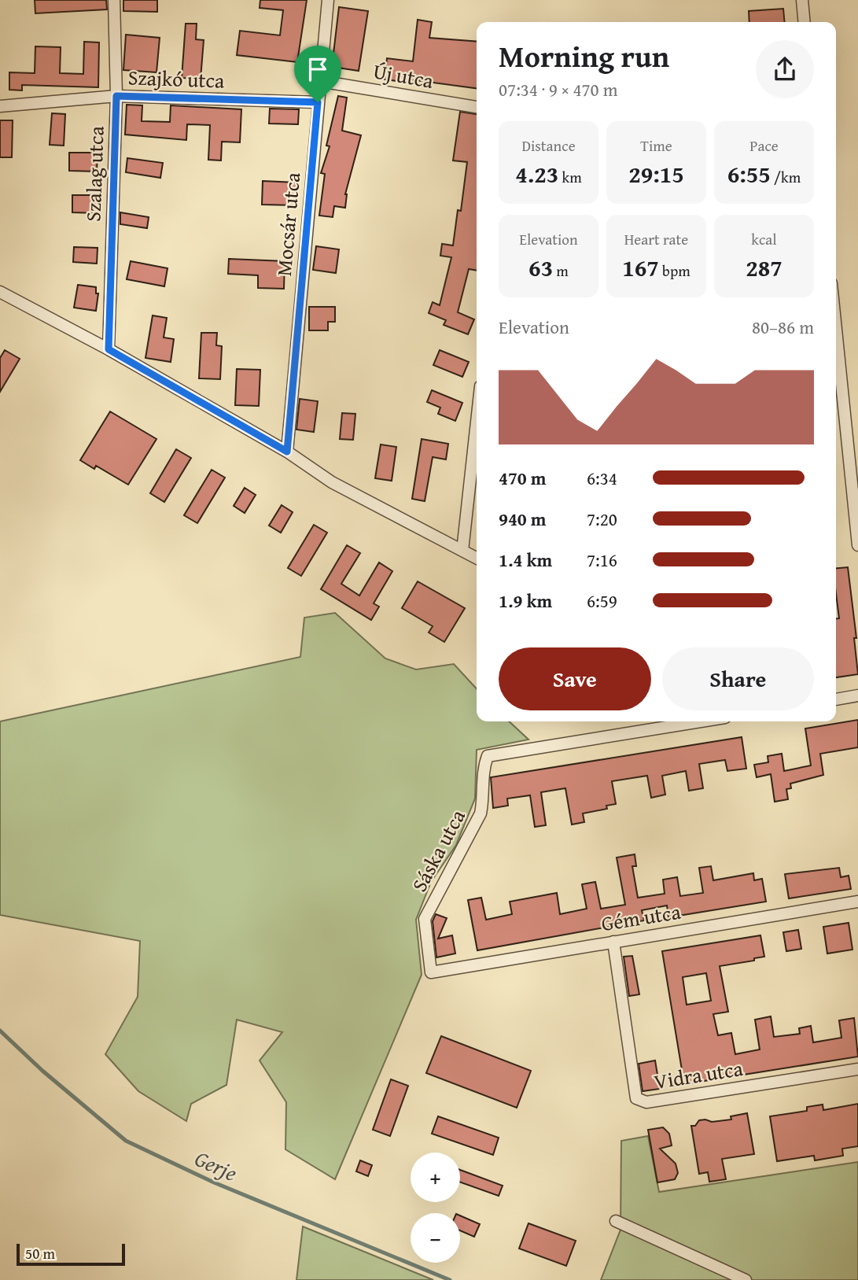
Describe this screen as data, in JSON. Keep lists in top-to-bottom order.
{
  "streets": {
    "street": [
      "Új utca",
      "Szajkó utca",
      "Szalag utca",
      "Mocsár utca",
      "Sáska utca",
      "Gém utca",
      "Vidra utca"
    ]
  },
  "crossings": [
    ["Új utca", "Mocsár utca"],
    ["Szajkó utca", "Szalag utca"],
    ["Szajkó utca", "Mocsár utca"],
    ["Sáska utca", "Gém utca"],
    ["Gém utca", "Vidra utca"]
  ],
  "water": ["Gerje"],
  "scale_bar": "50 m",
  "page": {
    "heading": ["Morning run", "07:34 · 9 × 470 m"],
    "stats": [
      ["Distance", "4.23 km"],
      ["Time", "29:15"],
      ["Pace", "6:55 /km"],
      ["Elevation", "63 m"],
      ["Heart rate", "167 bpm"],
      ["kcal", "287"]
    ],
    "chart": ["Elevation", "80–86 m"],
    "list": [
      {
        "name": "470 m",
        "note": "6:34"
      },
      {
        "name": "940 m",
        "note": "7:20"
      },
      {
        "name": "1.4 km",
        "note": "7:16"
      },
      {
        "name": "1.9 km",
        "note": "6:59"
      }
    ],
    "buttons": ["Save", "Share"],
    "map_buttons": ["+", "−"],
    "scale": "50 m"
  }
}
